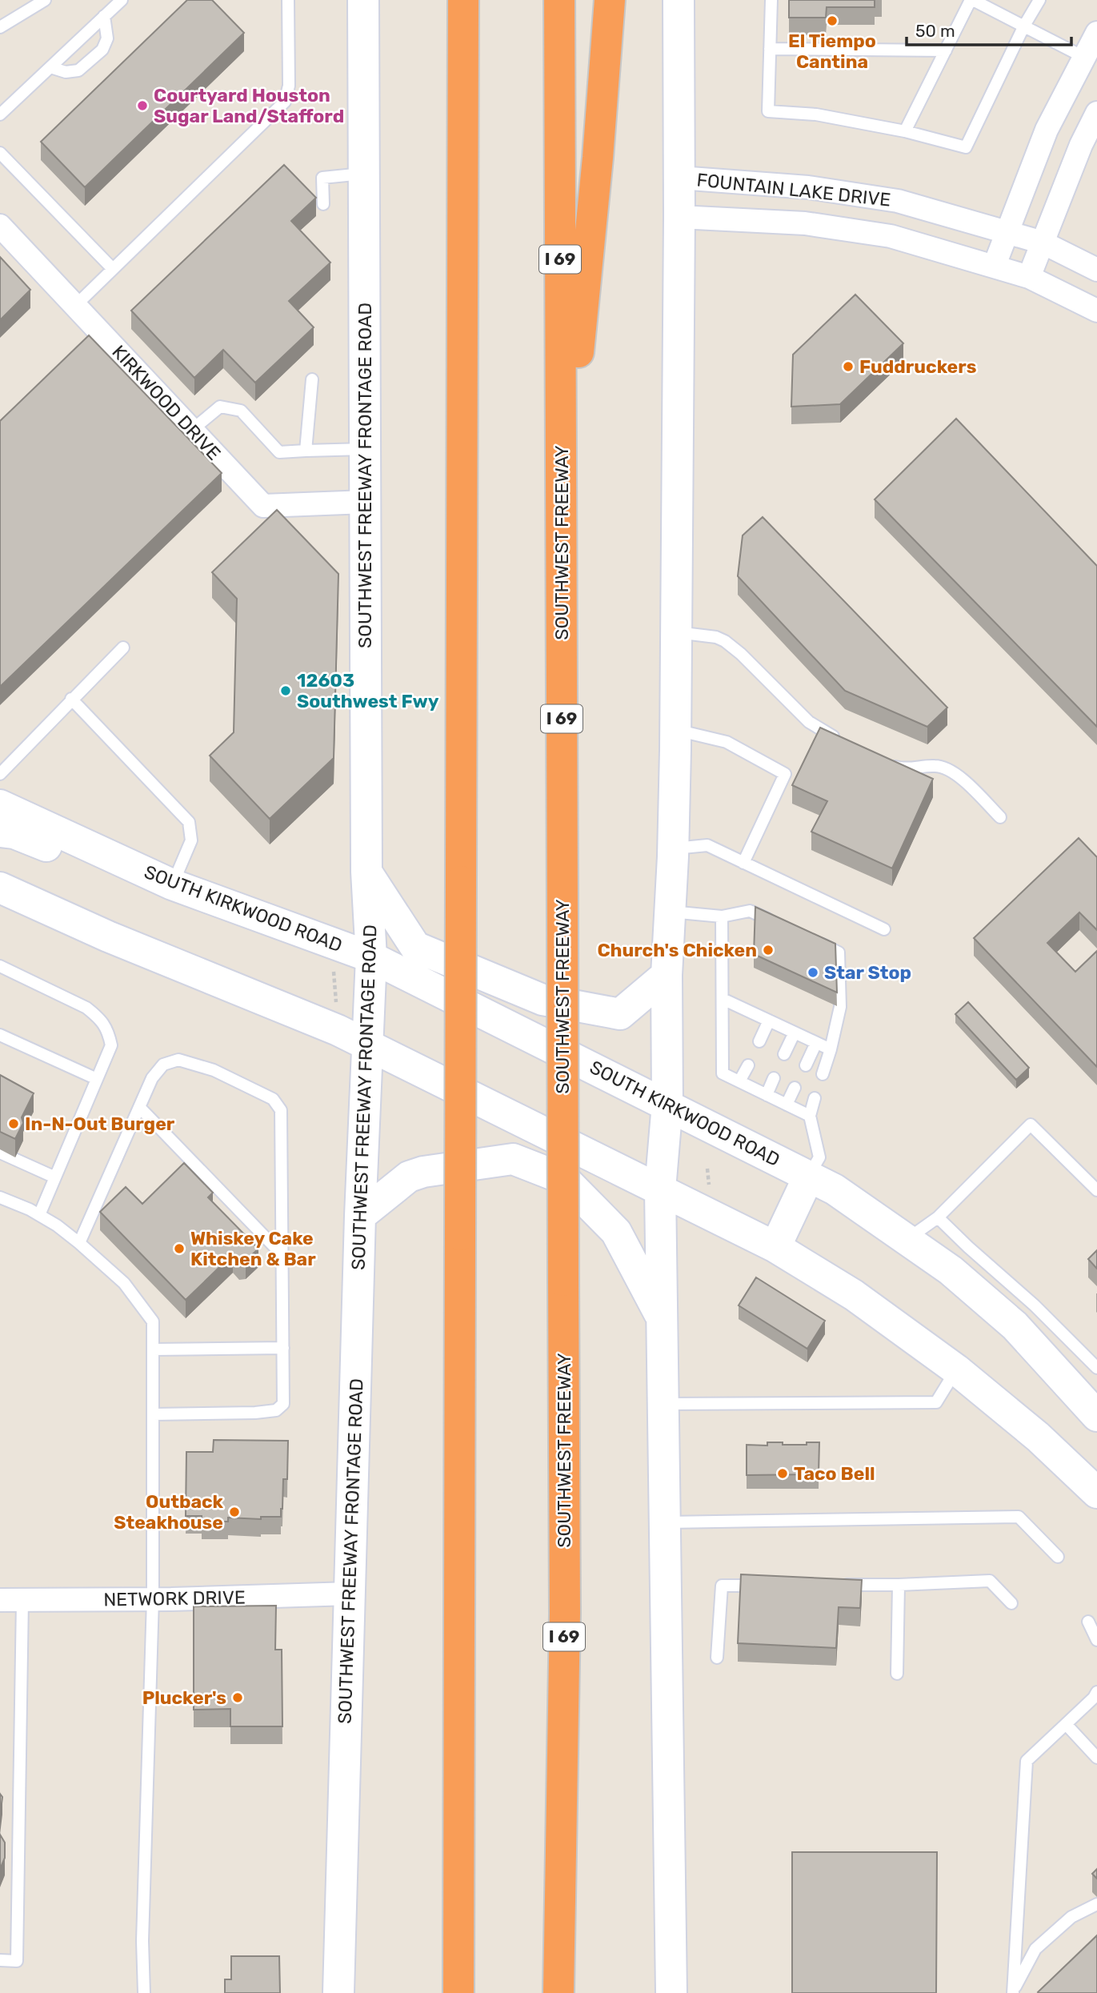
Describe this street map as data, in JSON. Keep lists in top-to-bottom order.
{
  "streets": {
    "highway": ["I 69", "SOUTHWEST FREEWAY"],
    "main road": ["SOUTHWEST FREEWAY FRONTAGE ROAD", "SOUTH KIRKWOOD ROAD"],
    "street": ["FOUNTAIN LAKE DRIVE", "KIRKWOOD DRIVE", "NETWORK DRIVE"]
  },
  "crossings": [
    ["KIRKWOOD DRIVE", "SOUTHWEST FREEWAY FRONTAGE ROAD"],
    ["SOUTHWEST FREEWAY FRONTAGE ROAD", "SOUTH KIRKWOOD ROAD"],
    ["SOUTHWEST FREEWAY FRONTAGE ROAD", "NETWORK DRIVE"]
  ],
  "places": [
    "El Tiempo Cantina",
    "Courtyard Houston Sugar Land/Stafford",
    "Fuddruckers",
    "12603 Southwest Fwy",
    "Church's Chicken",
    "Star Stop",
    "In-N-Out Burger",
    "Whiskey Cake Kitchen & Bar",
    "Taco Bell",
    "Outback Steakhouse",
    "Plucker's"
  ],
  "scale_bar": "50 m"
}
